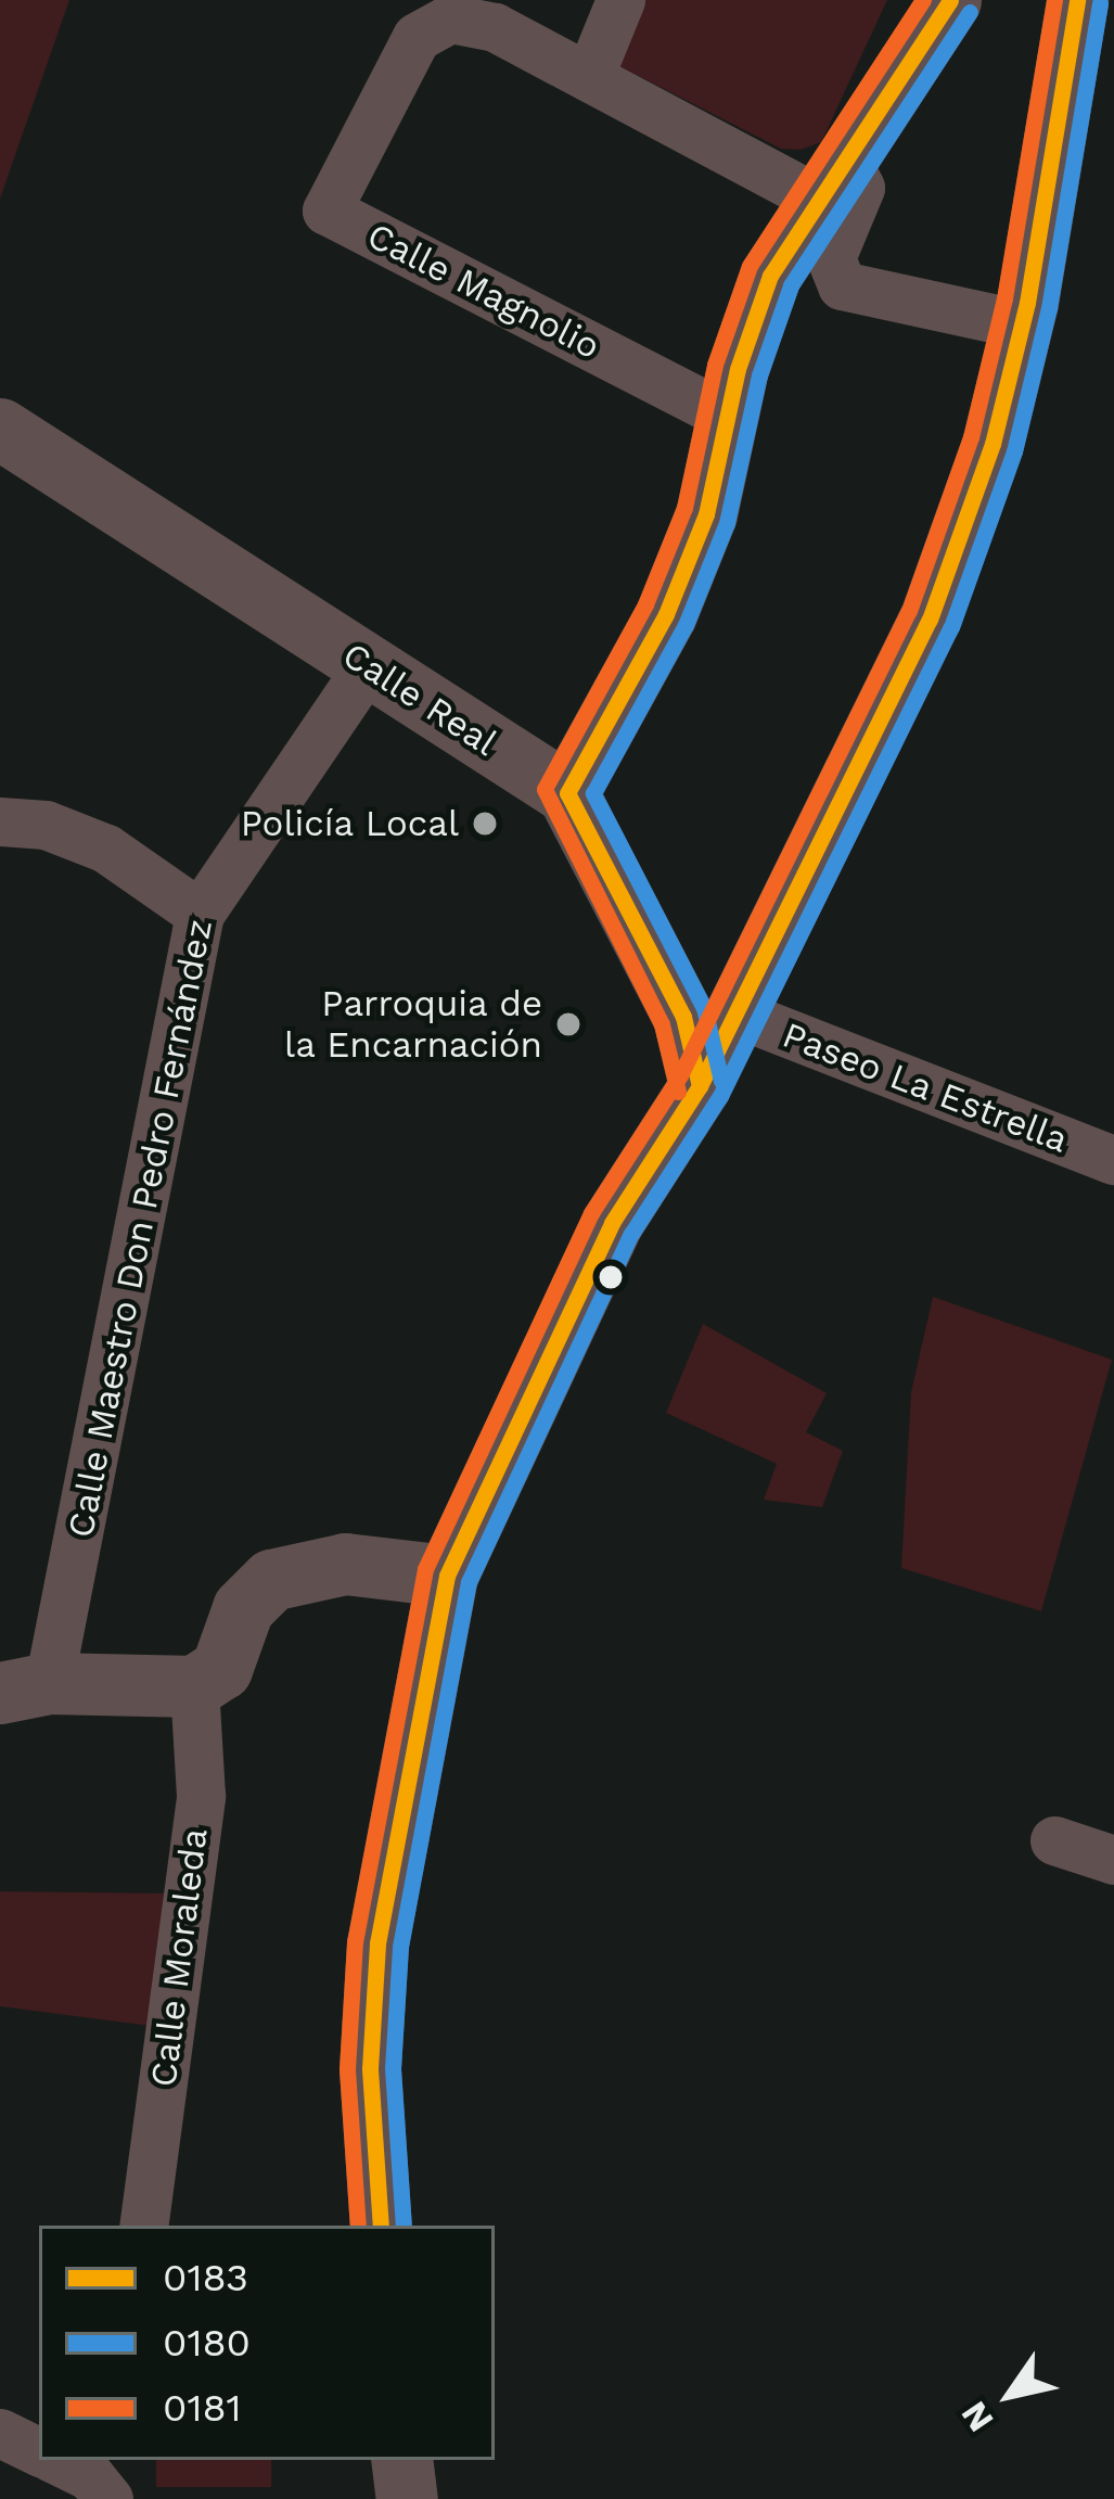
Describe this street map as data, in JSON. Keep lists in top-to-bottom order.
{
  "streets": {
    "street": [
      "Calle Magnolio",
      "Calle Real",
      "Paseo La Estrella",
      "Calle Maestro Don Pedro Fernández",
      "Calle Moraleda"
    ]
  },
  "crossings": [
    ["Calle Real", "Calle Maestro Don Pedro Fernández"]
  ],
  "places": ["Policía Local", "Parroquia de la Encarnación"],
  "lines": ["transit line 0183", "transit line 0181", "transit line 0180"],
  "legend": ["0183", "0180", "0181"],
  "north": "bottom left"
}
